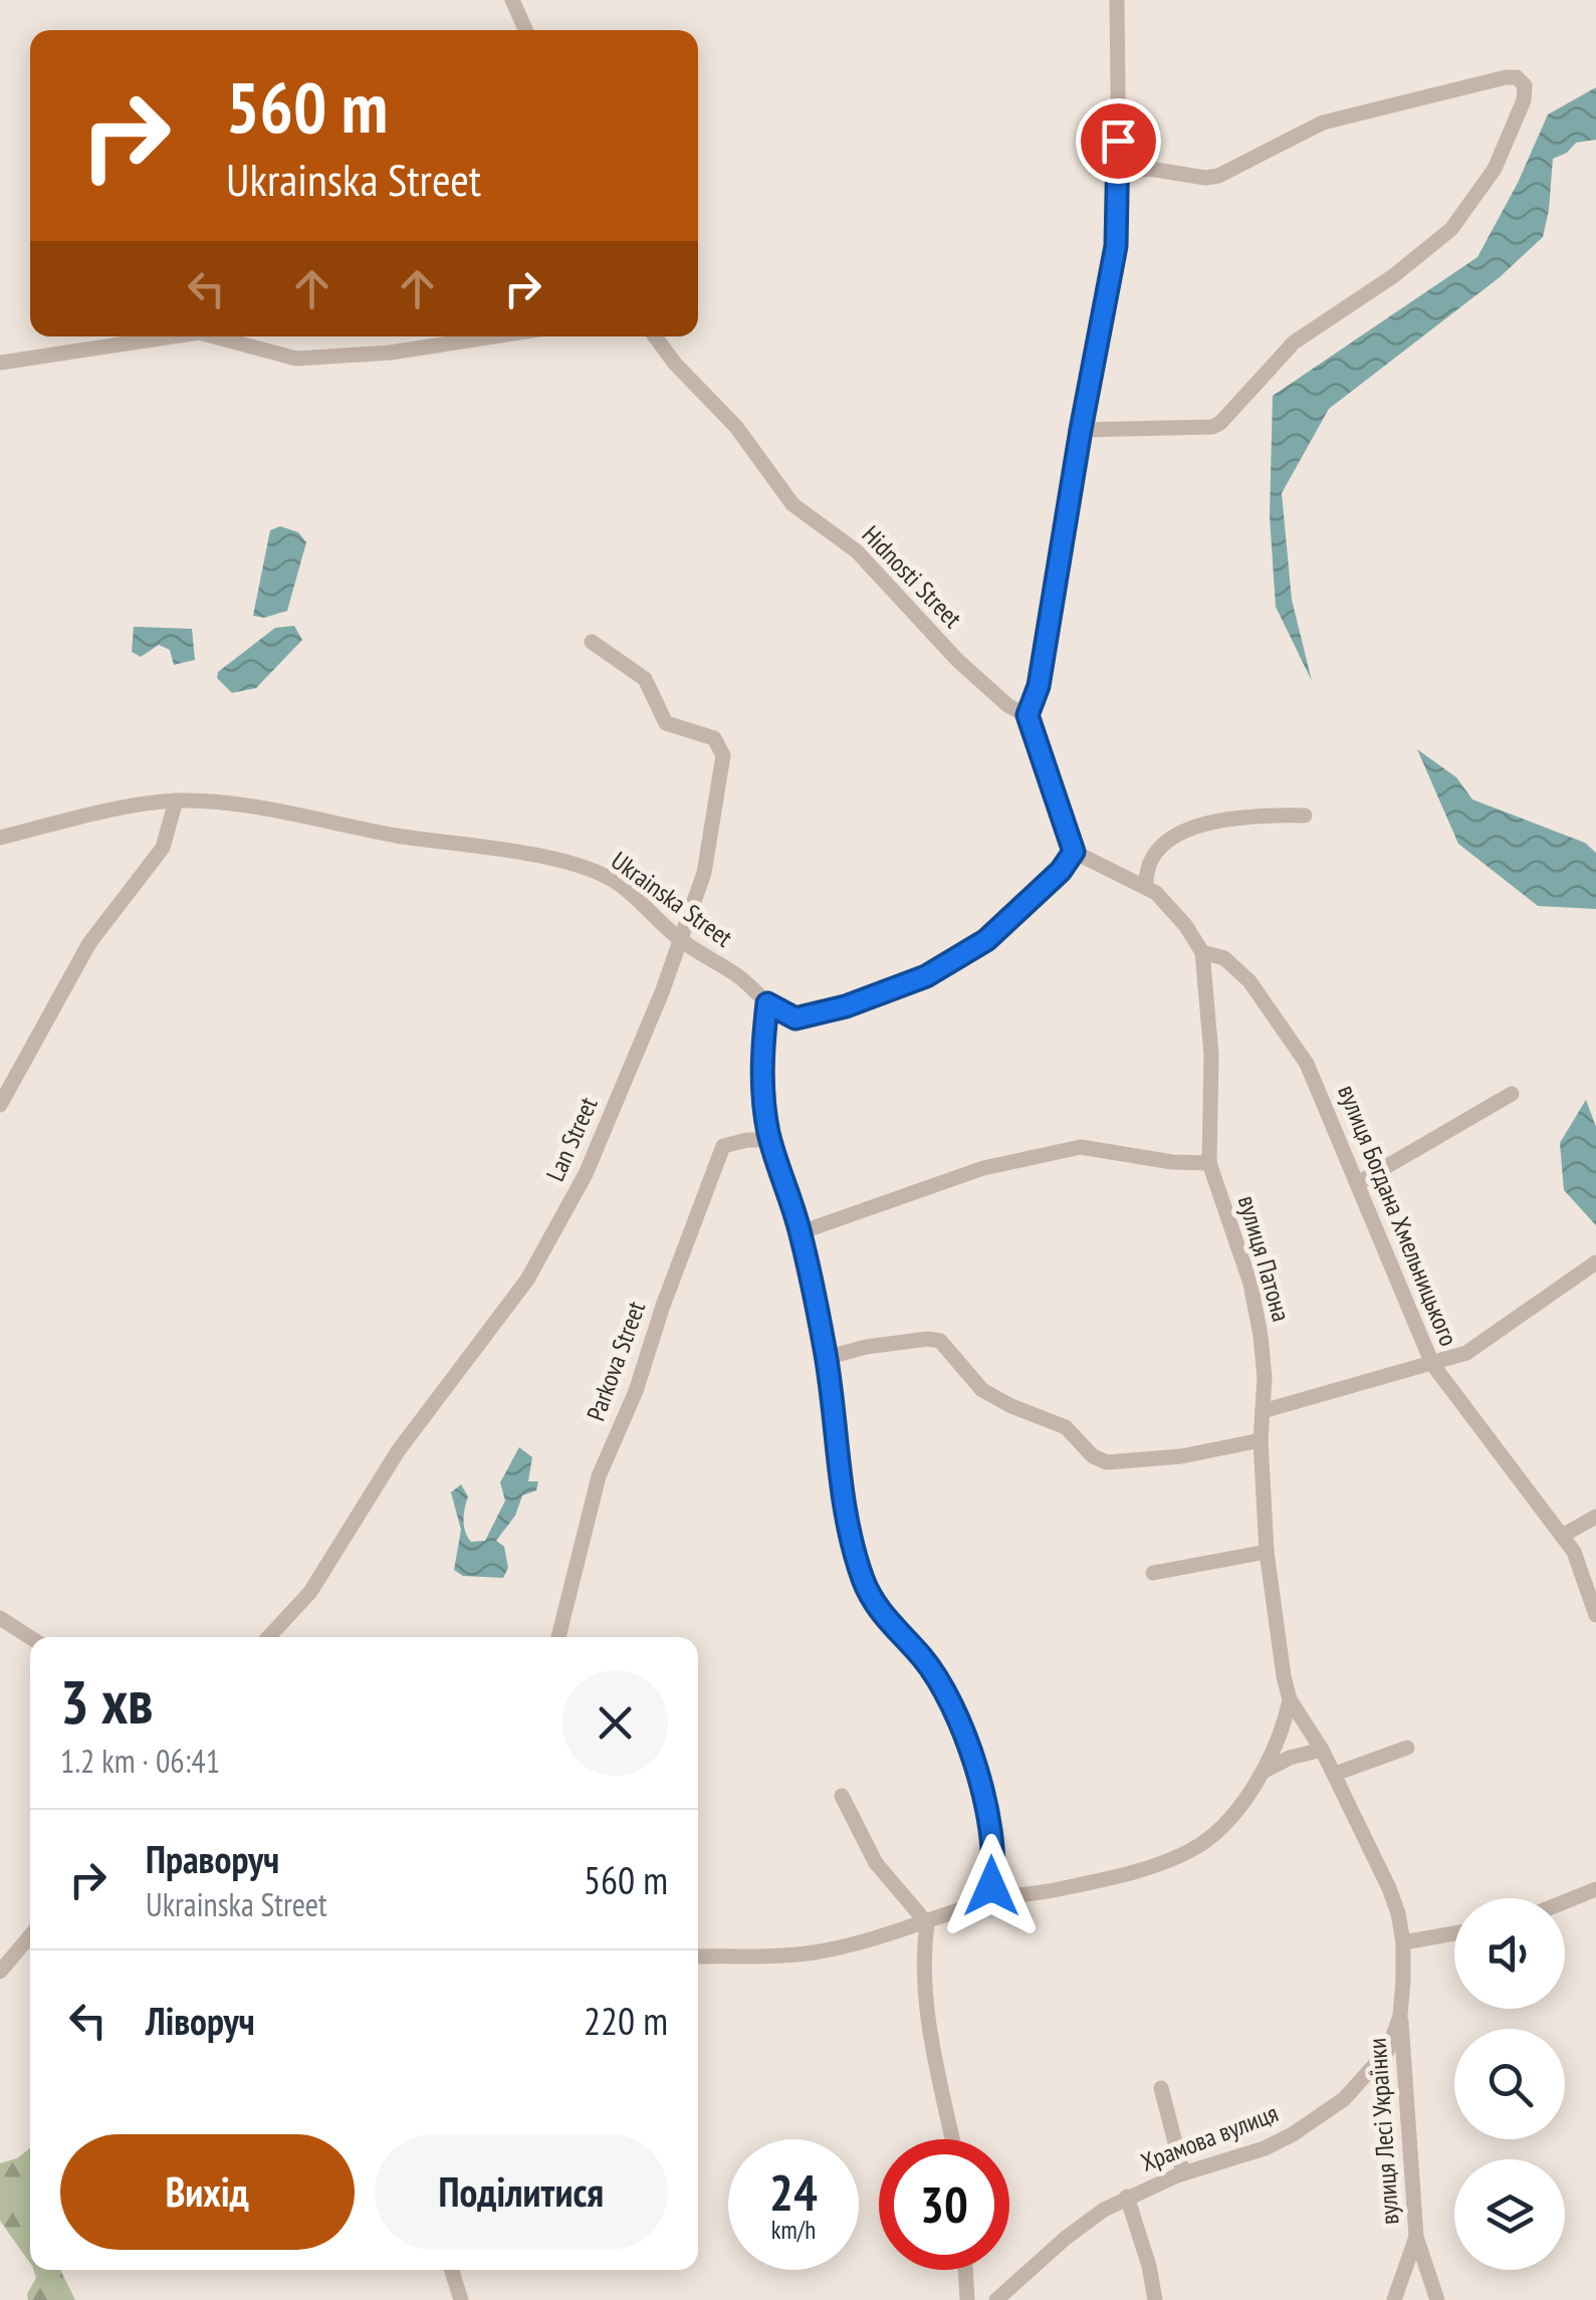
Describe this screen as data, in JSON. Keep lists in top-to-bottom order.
{
  "streets": {
    "street": [
      "Hidnosti Street",
      "Ukrainska Street",
      "Lan Street",
      "вулиця Богдана Хмельницького",
      "вулиця Патона",
      "Parkova Street",
      "вулиця Лесі Українки",
      "Храмова вулиця"
    ]
  },
  "crossings": [
    ["Ukrainska Street", "Lan Street"],
    ["вулиця Богдана Хмельницького", "вулиця Патона"],
    ["вулиця Патона", "Храмова вулиця"],
    ["вулиця Лесі Українки", "Храмова вулиця"]
  ],
  "page": {
    "turn": ["560 m", "Ukrainska Street"],
    "heading": ["3 хв", "1.2 km · 06:41"],
    "list": [
      {
        "name": "Праворуч",
        "note": "Ukrainska Street",
        "value": "560 m"
      },
      {
        "name": "Ліворуч",
        "value": "220 m"
      }
    ],
    "buttons": ["Вихід", "Поділитися"],
    "speed": "24 km/h",
    "limit": "30"
  }
}
